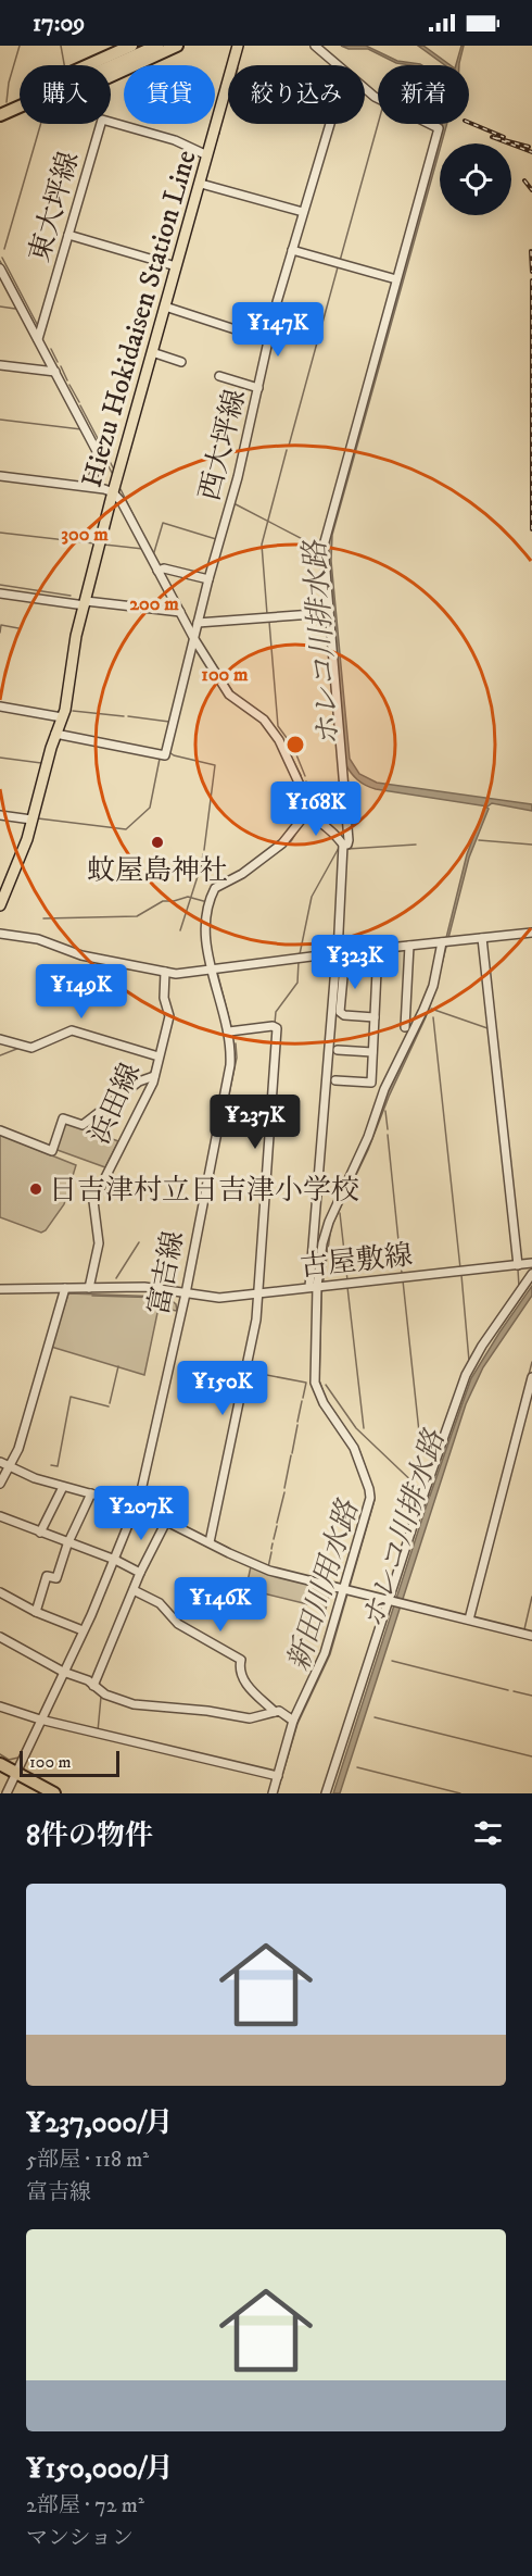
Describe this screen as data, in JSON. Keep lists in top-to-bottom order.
{
  "streets": {
    "main road": ["Hiezu Hokidaisen Station Line"],
    "street": [
      "東大坪線",
      "西大坪線",
      "浜田線",
      "古屋敷線",
      "富吉線"
    ]
  },
  "crossings": [
    ["東大坪線", "Hiezu Hokidaisen Station Line"],
    ["Hiezu Hokidaisen Station Line", "西大坪線"],
    ["浜田線", "古屋敷線"],
    ["古屋敷線", "富吉線"]
  ],
  "water": ["ホレコ川排水路", "新田川用水路"],
  "places": ["蚊屋島神社", "日吉津村立日吉津小学校"],
  "scale_bar": "100 m",
  "page": {
    "status": "17:09",
    "chip": [
      "購入",
      "賃貸",
      "絞り込み",
      "新着"
    ],
    "price": [
      "¥147K",
      "¥168K",
      "¥323K",
      "¥149K",
      "¥237K",
      "¥150K",
      "¥207K",
      "¥146K"
    ],
    "scale": "100 m",
    "heading": "8件の物件",
    "list": [
      {
        "name": "¥237,000/月",
        "note": "5部屋 · 118 m² · 富吉線"
      },
      {
        "name": "¥150,000/月",
        "note": "2部屋 · 72 m² · マンション"
      }
    ]
  },
  "rings": ["300 m", "200 m", "100 m"]
}
